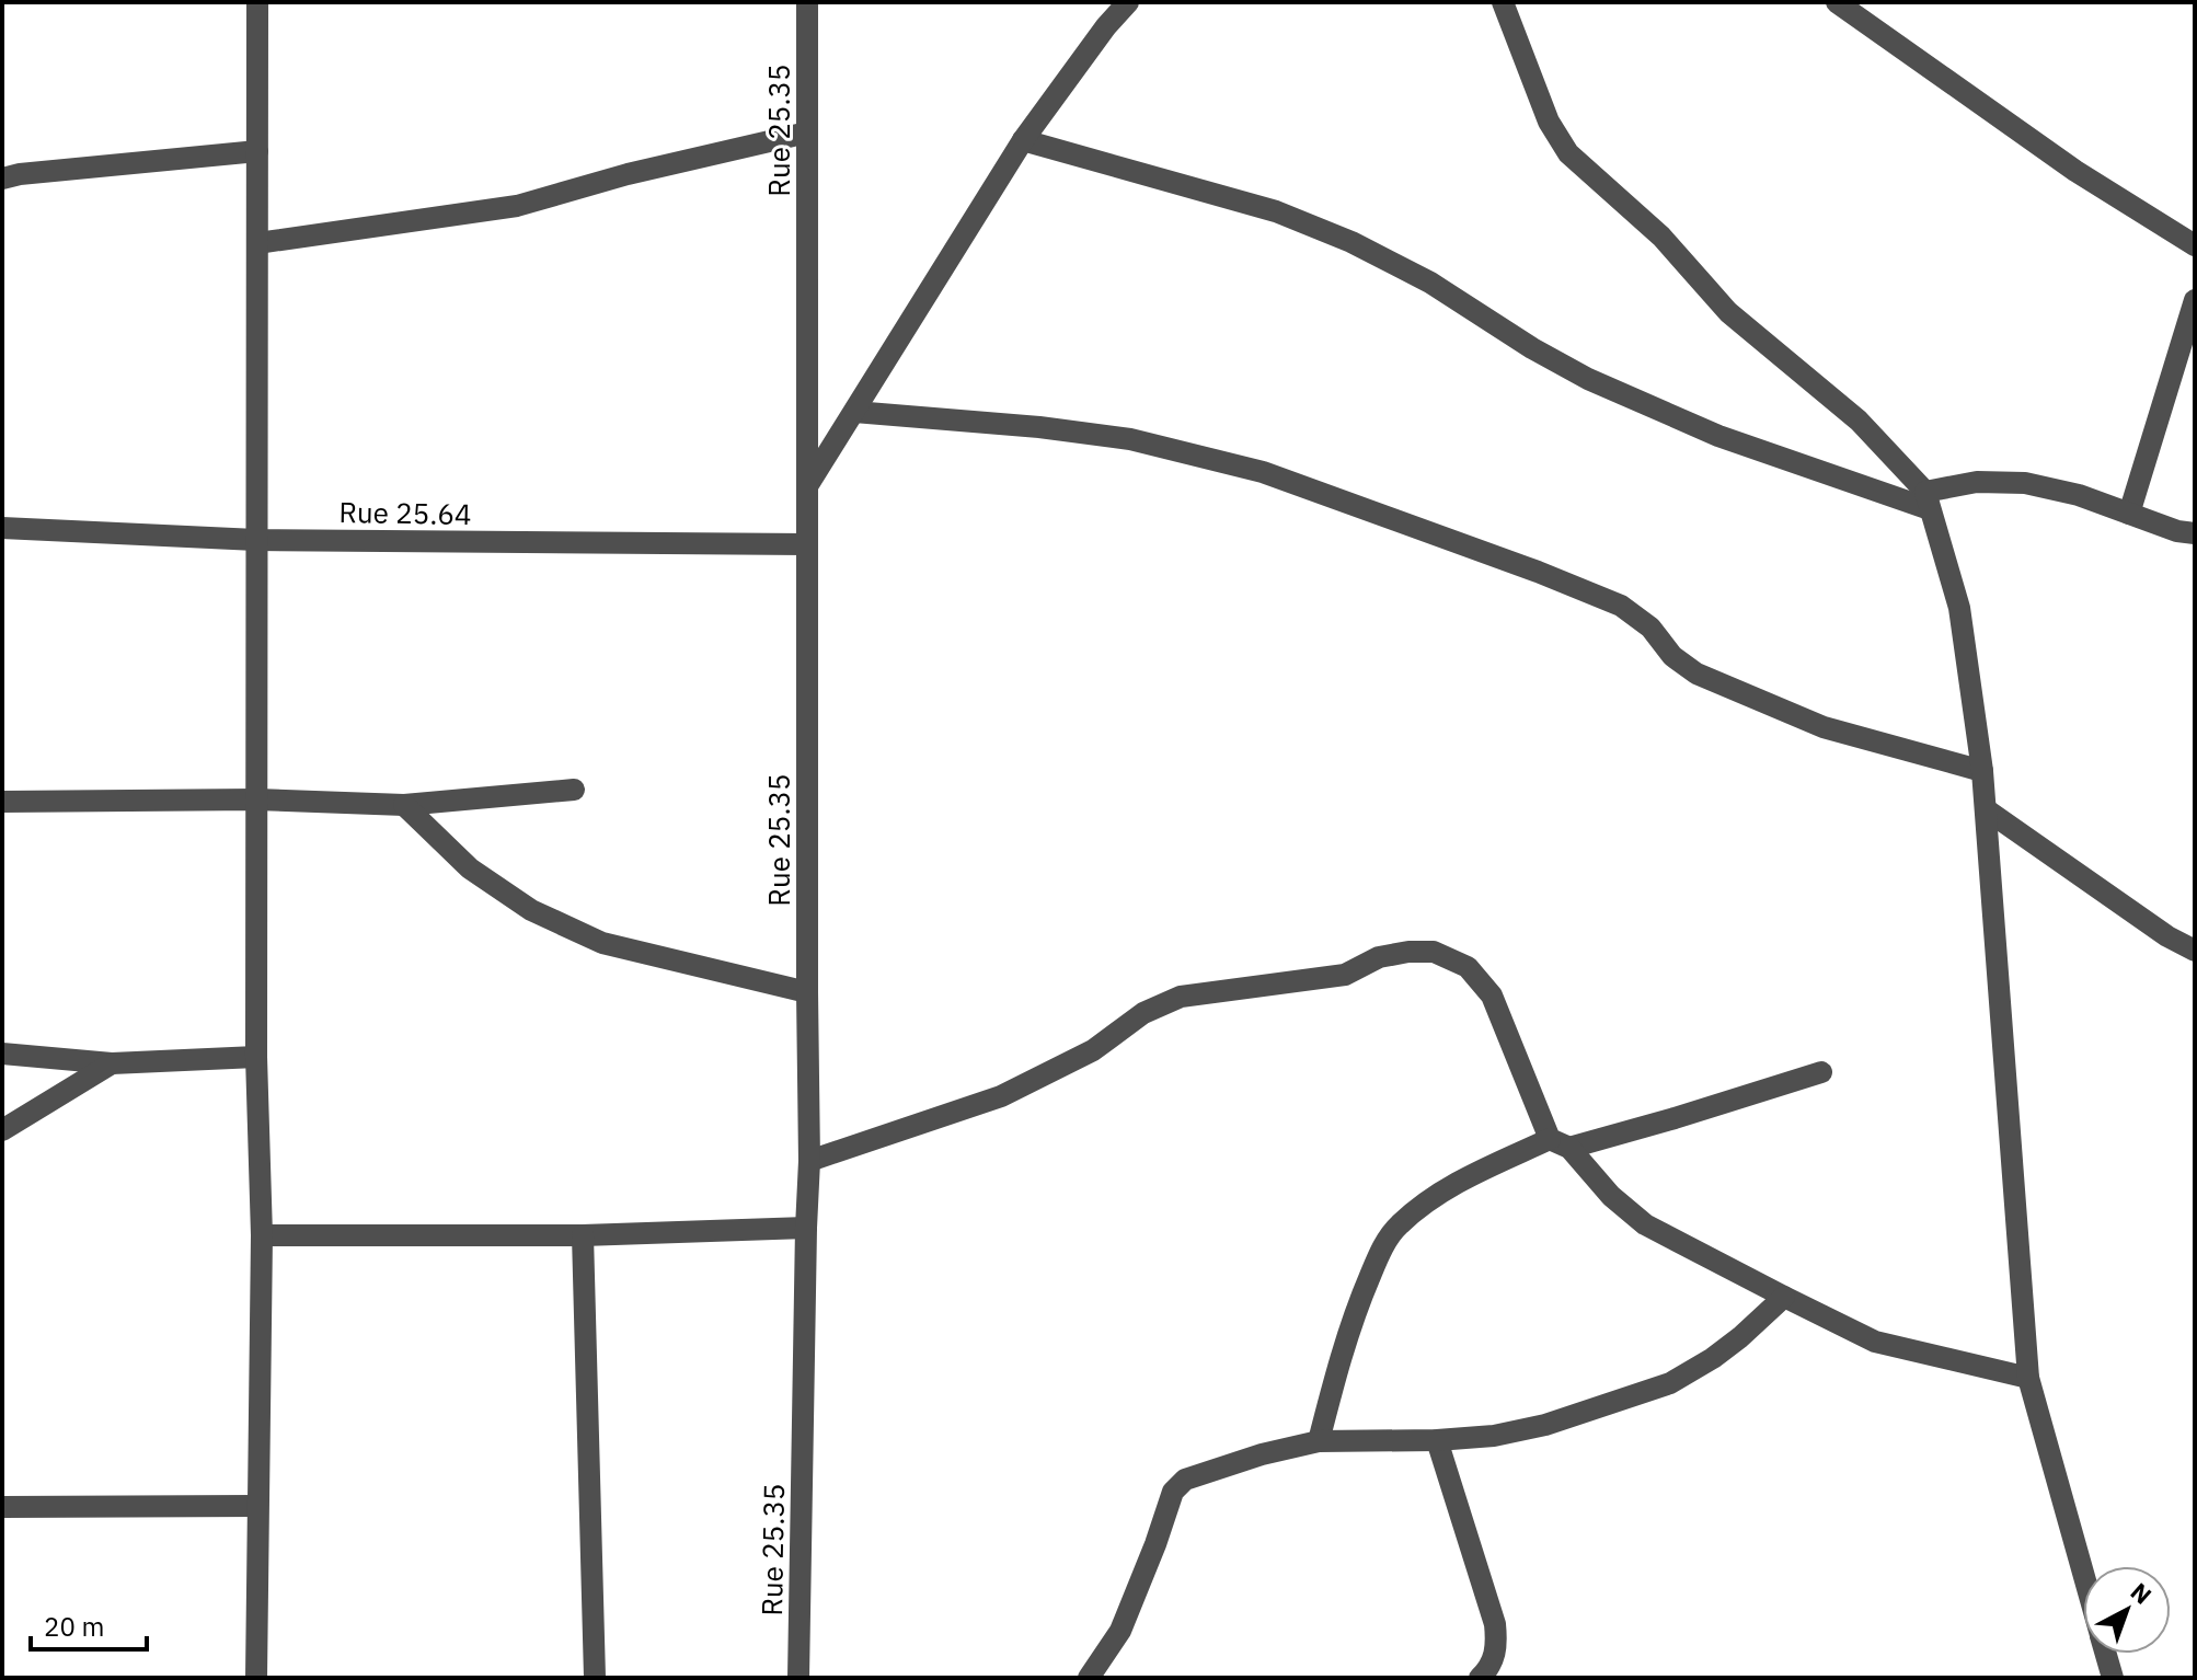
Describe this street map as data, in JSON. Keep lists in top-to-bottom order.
{
  "streets": {
    "street": ["Rue 25.35", "Rue 25.64"]
  },
  "crossings": [
    ["Rue 25.35", "Rue 25.64"]
  ],
  "scale_bar": "20 m",
  "north": "top right"
}
